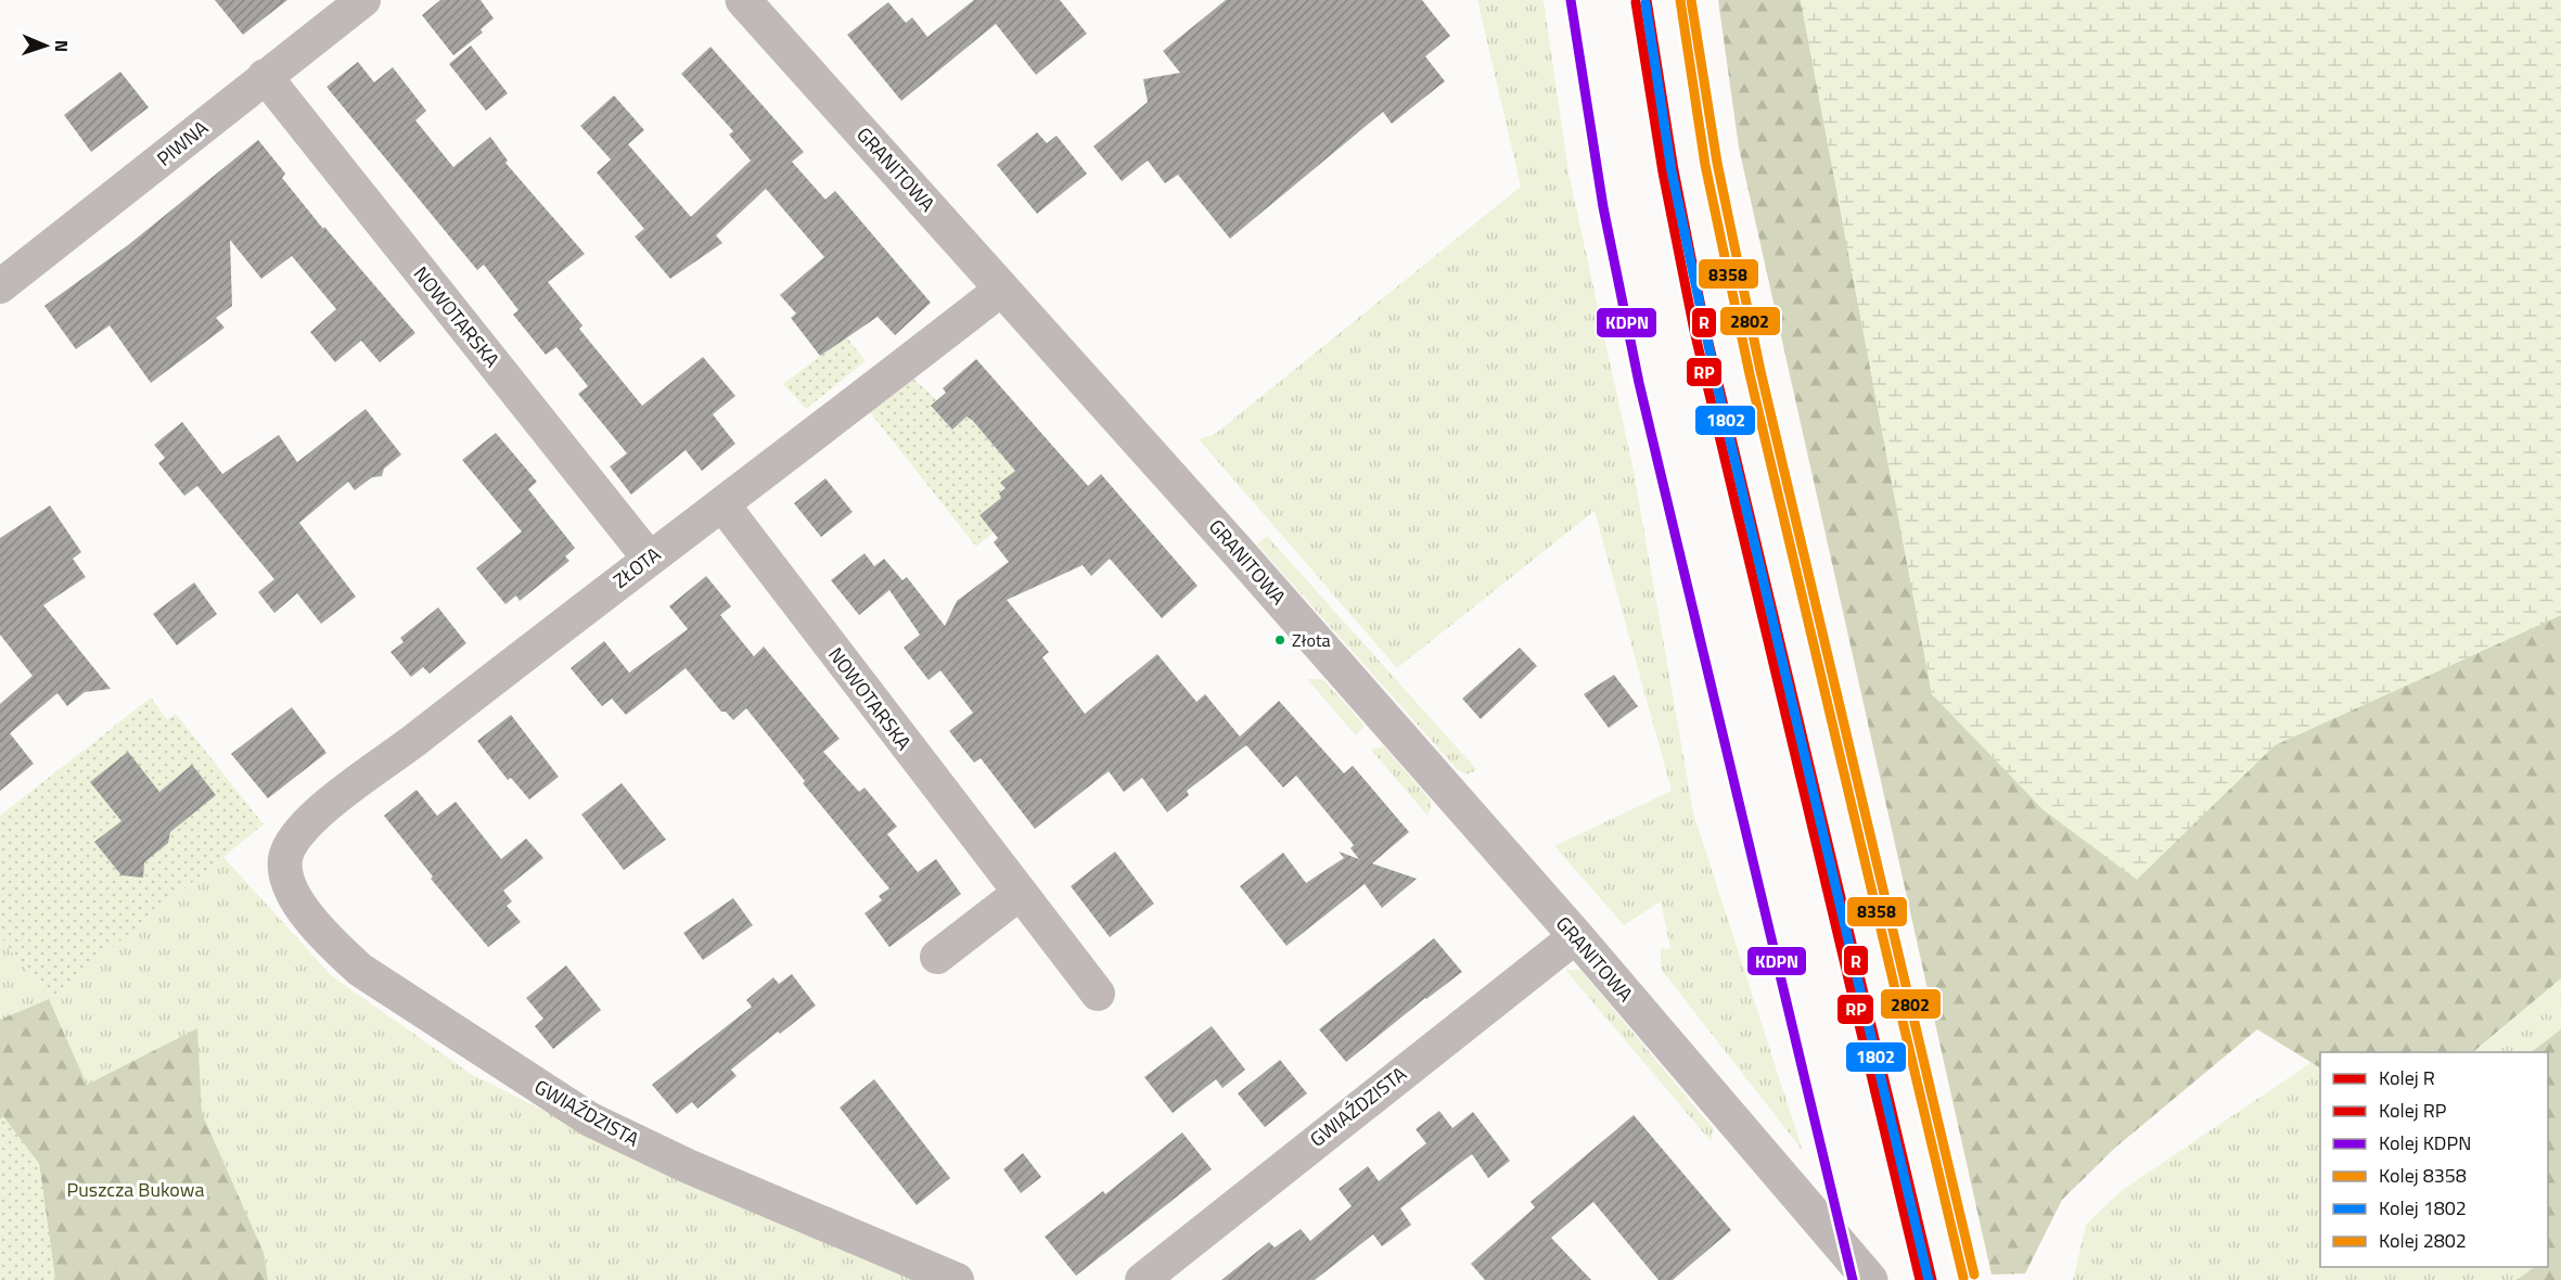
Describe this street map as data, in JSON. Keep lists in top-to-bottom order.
{
  "streets": {
    "street": [
      "PIWNA",
      "GRANITOWA",
      "NOWOTARSKA",
      "ZŁOTA",
      "GWIAŹDZISTA"
    ]
  },
  "crossings": [
    ["PIWNA", "NOWOTARSKA"],
    ["GRANITOWA", "ZŁOTA"],
    ["GRANITOWA", "GWIAŹDZISTA"],
    ["NOWOTARSKA", "ZŁOTA"],
    ["ZŁOTA", "GWIAŹDZISTA"]
  ],
  "parks": ["Puszcza Bukowa"],
  "places": ["Złota"],
  "lines": [
    "rail line R",
    "rail line KDPN",
    "rail line 8358",
    "rail line 2802",
    "rail line RP",
    "rail line 1802"
  ],
  "legend": [
    "Kolej R",
    "Kolej RP",
    "Kolej KDPN",
    "Kolej 8358",
    "Kolej 1802",
    "Kolej 2802"
  ],
  "north": "right"
}
